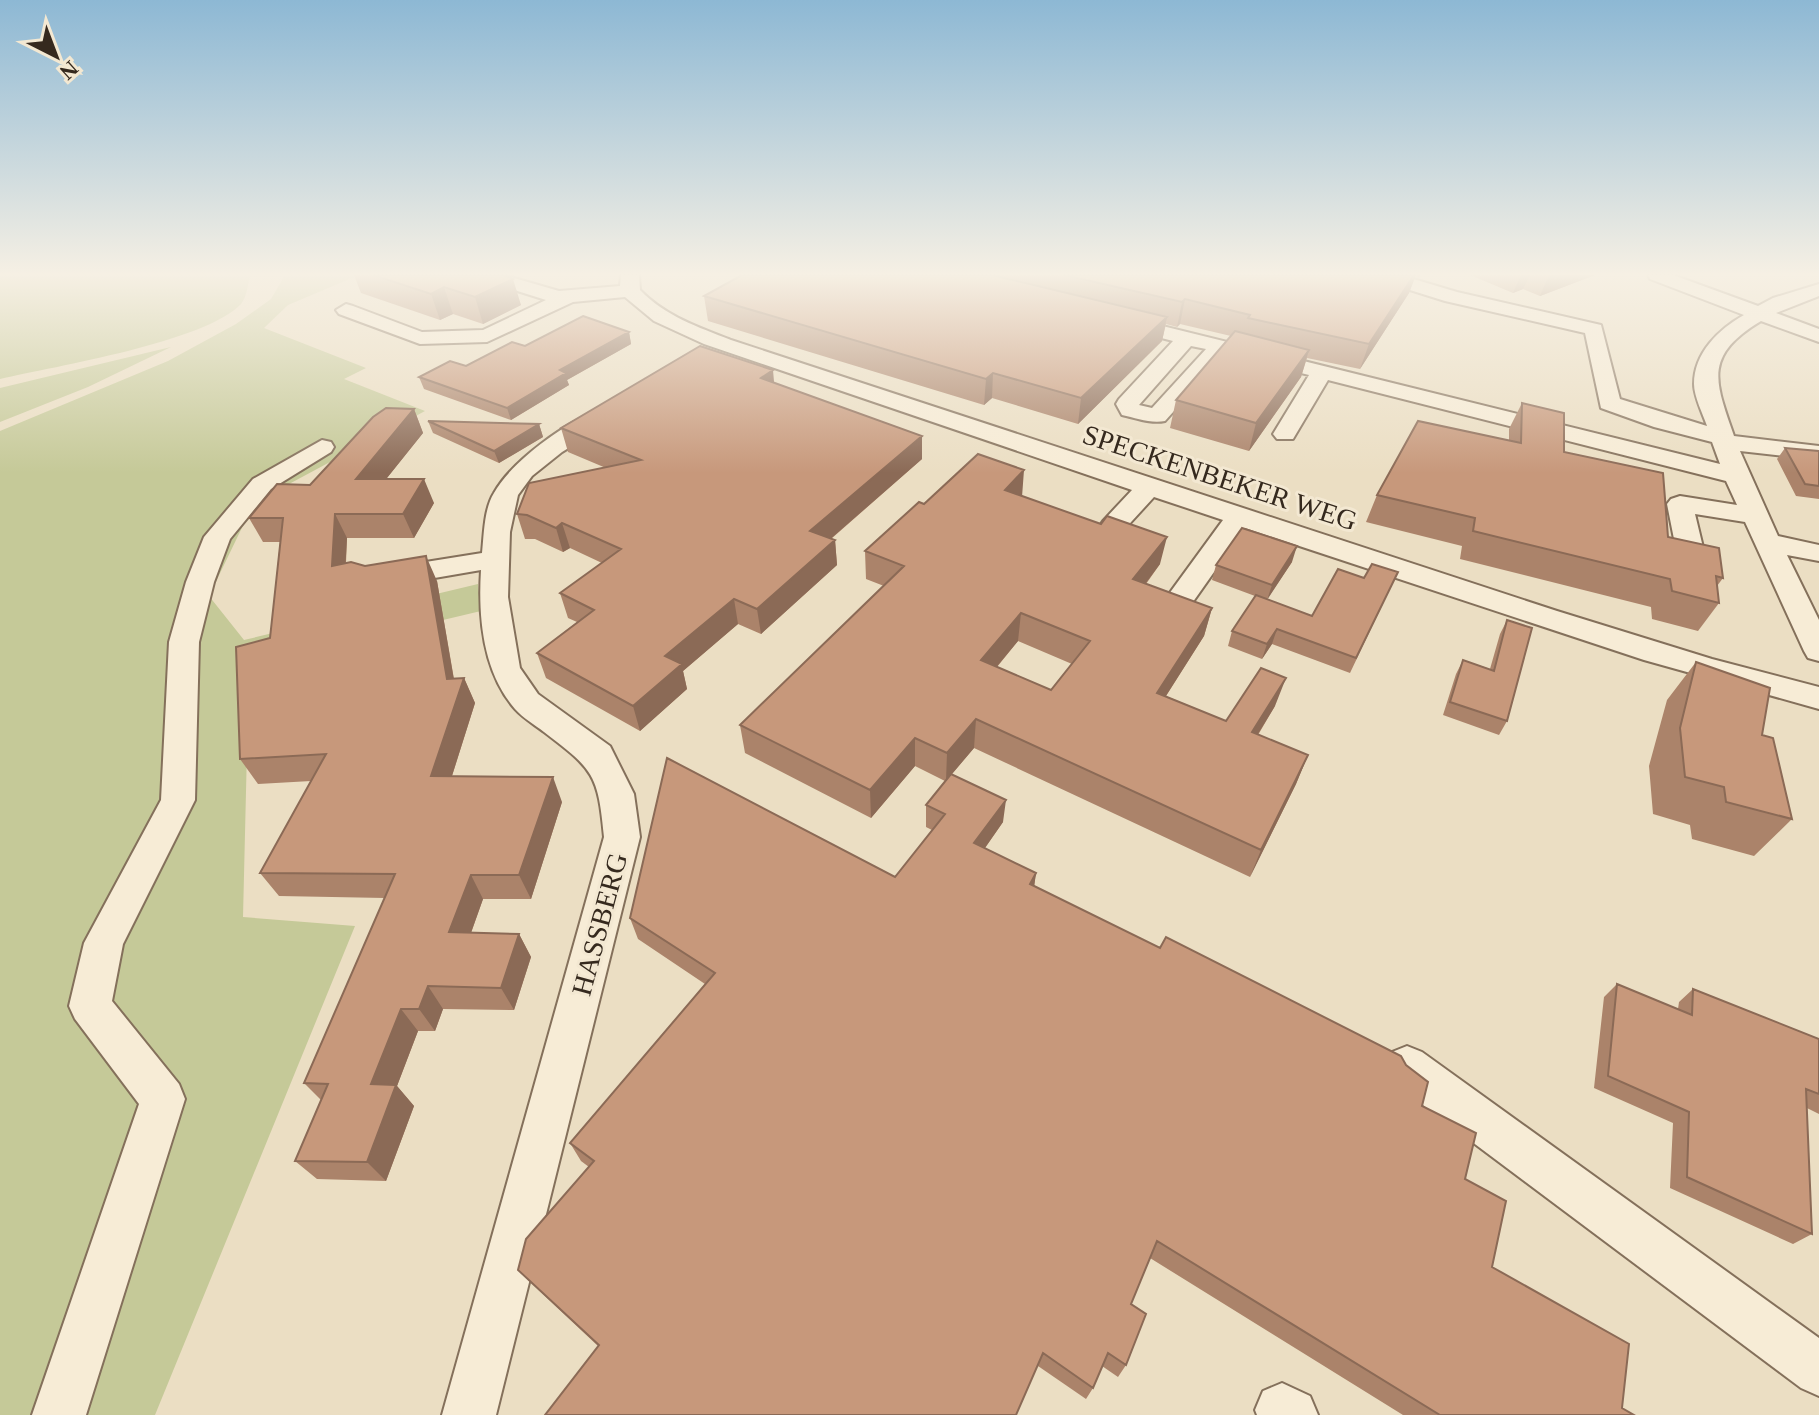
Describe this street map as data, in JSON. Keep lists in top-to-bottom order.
{
  "streets": {
    "street": ["SPECKENBEKER WEG", "HASSBERG"]
  },
  "north": "bottom right"
}
